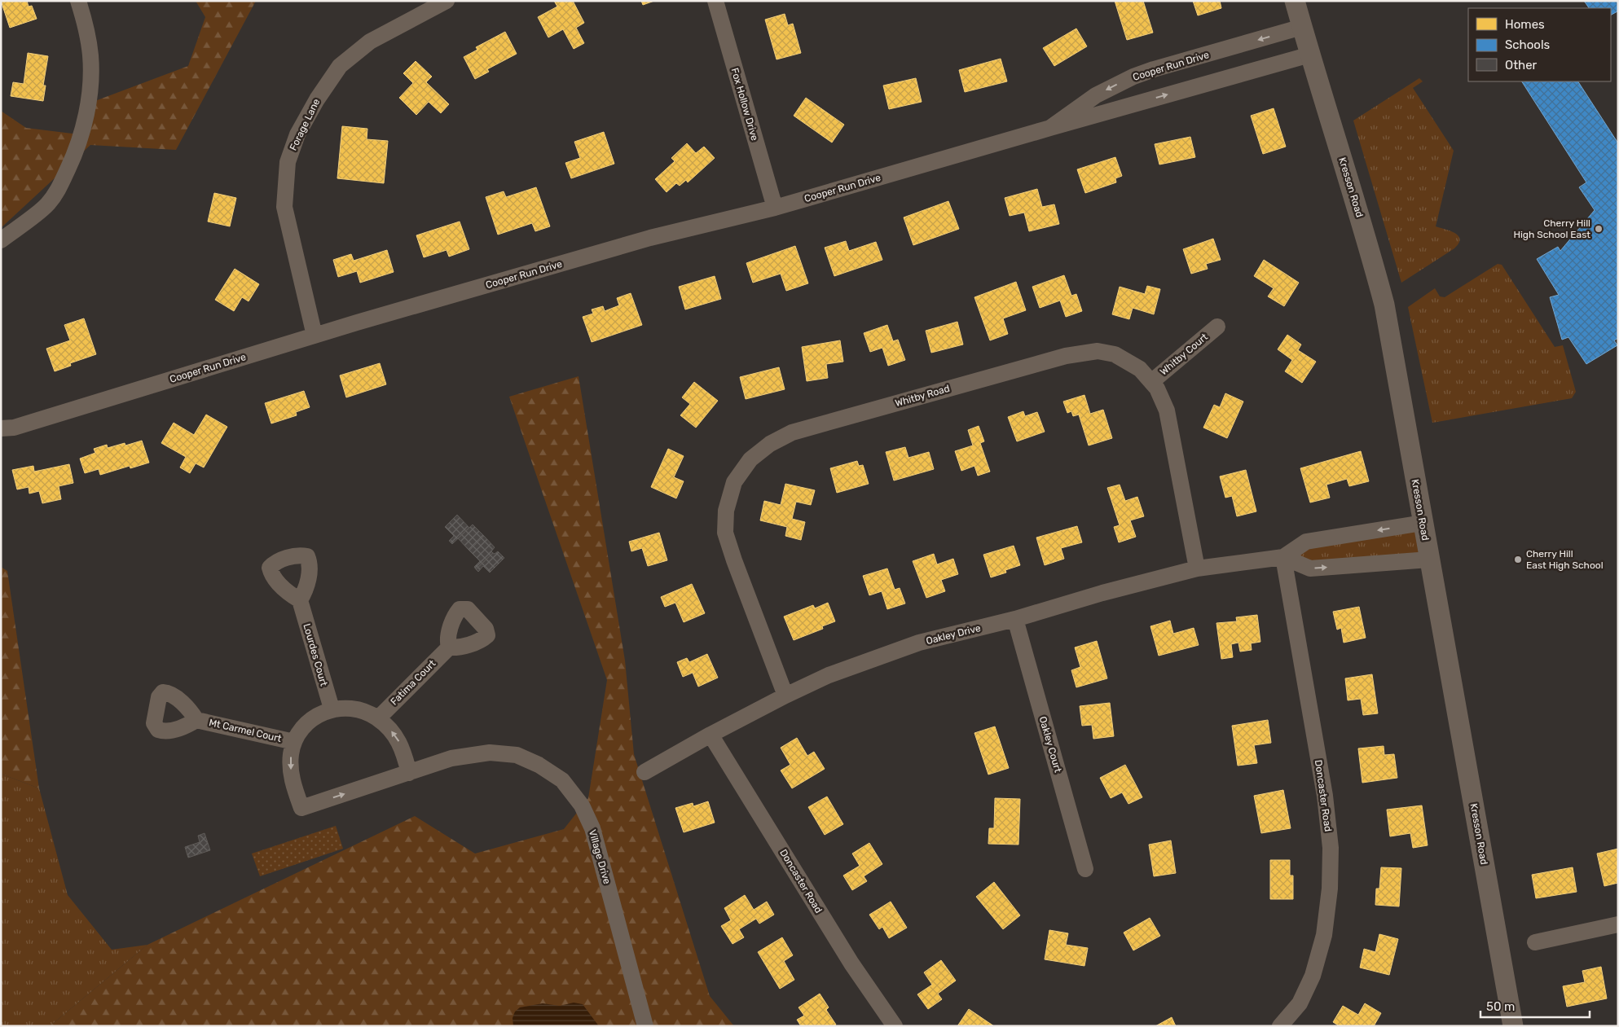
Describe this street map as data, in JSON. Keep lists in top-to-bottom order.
{
  "streets": {
    "street": [
      "Cooper Run Drive",
      "Fox Hollow Drive",
      "Forage Lane",
      "Kresson Road",
      "Whitby Court",
      "Whitby Road",
      "Oakley Drive",
      "Lourdes Court",
      "Fatima Court",
      "Mt Carmel Court",
      "Oakley Court",
      "Doncaster Road",
      "Village Drive"
    ]
  },
  "crossings": [
    ["Cooper Run Drive", "Fox Hollow Drive"],
    ["Cooper Run Drive", "Forage Lane"],
    ["Cooper Run Drive", "Kresson Road"],
    ["Whitby Court", "Whitby Road"],
    ["Whitby Road", "Oakley Drive"],
    ["Oakley Drive", "Oakley Court"],
    ["Oakley Drive", "Doncaster Road"],
    ["Lourdes Court", "Village Drive"],
    ["Mt Carmel Court", "Village Drive"]
  ],
  "places": ["Cherry Hill High School East", "Cherry Hill East High School"],
  "legend": ["Homes", "Schools", "Other"],
  "scale_bar": "50 m"
}
